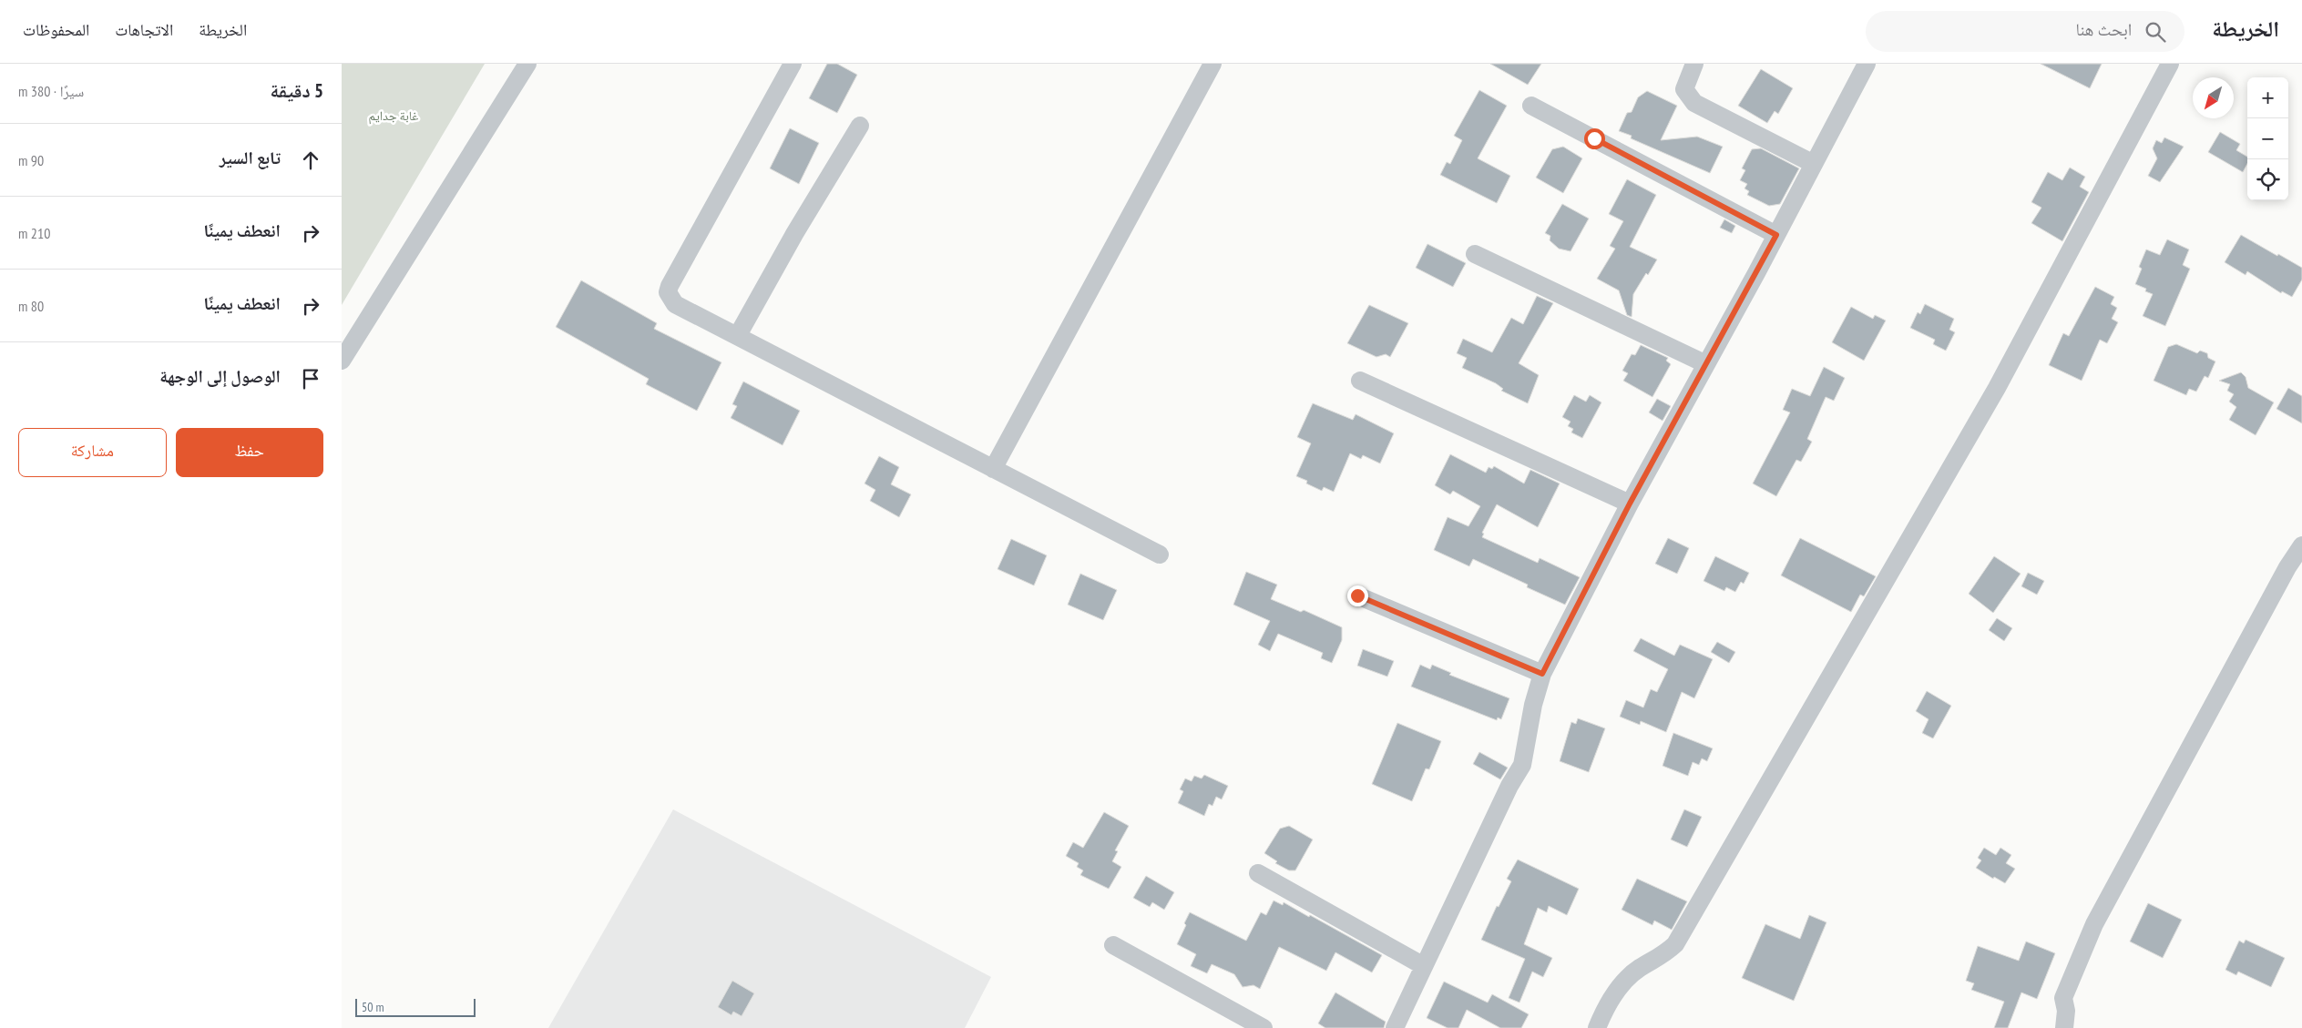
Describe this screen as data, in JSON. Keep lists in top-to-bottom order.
{
  "parks": ["غابة جدايم"],
  "scale_bar": "50 m",
  "north": "bottom left",
  "page": {
    "header": "الخريطة",
    "search": "ابحث هنا",
    "nav": ["الخريطة", "الاتجاهات", "المحفوظات"],
    "heading": ["5 دقيقة", "سيرًا · 380 m"],
    "map_buttons": ["+", "−"],
    "list": [
      ["تابع السير", "90 m"],
      ["انعطف يمينًا", "210 m"],
      ["انعطف يمينًا", "80 m"],
      "الوصول إلى الوجهة"
    ],
    "buttons": ["حفظ", "مشاركة"],
    "scale": "50 m"
  }
}
